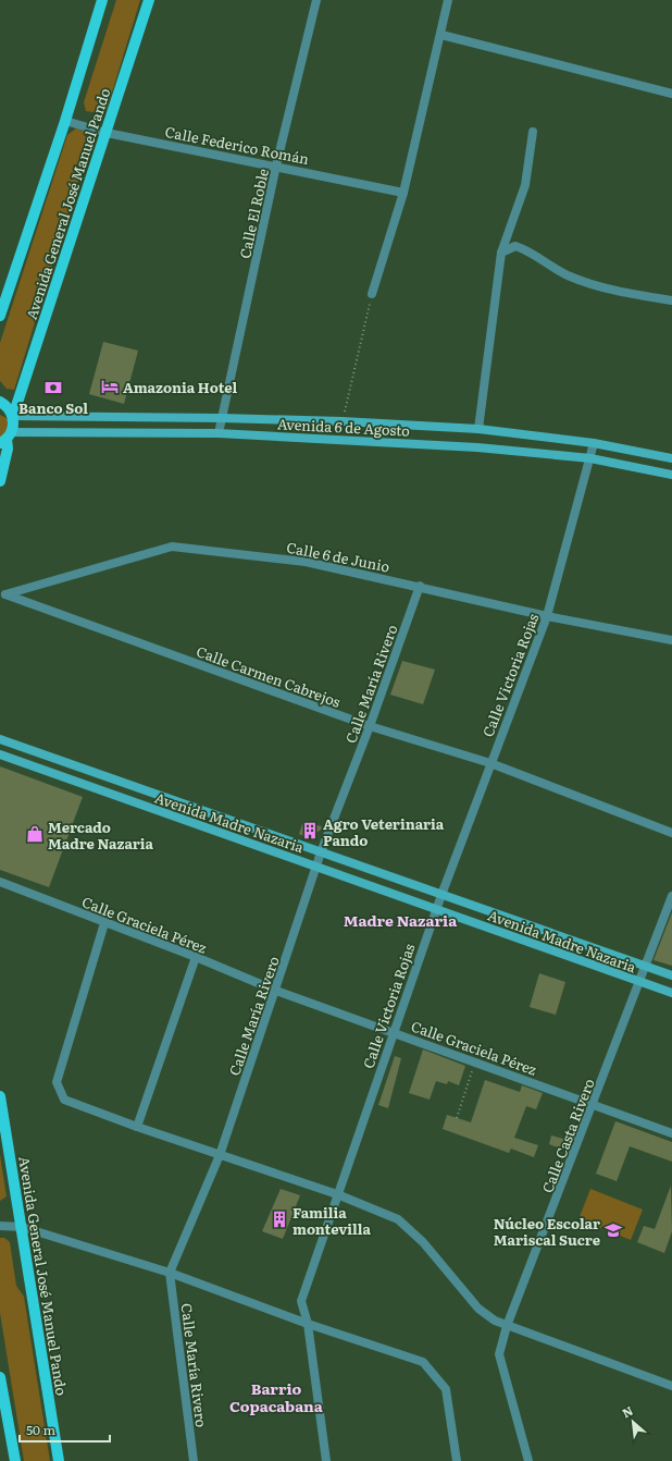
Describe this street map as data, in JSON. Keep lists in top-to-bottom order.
{
  "streets": {
    "main road": ["Avenida General José Manuel Pando"],
    "street": [
      "Calle Federico Román",
      "Calle El Roble",
      "Avenida 6 de Agosto",
      "Calle 6 de Junio",
      "Calle Victoria Rojas",
      "Calle Carmen Cabrejos",
      "Calle María Rivero",
      "Avenida Madre Nazaria",
      "Calle Graciela Pérez",
      "Calle Casta Rivero"
    ]
  },
  "crossings": [
    ["Calle Federico Román", "Avenida General José Manuel Pando"],
    ["Calle Federico Román", "Calle El Roble"],
    ["Avenida General José Manuel Pando", "Avenida 6 de Agosto"],
    ["Calle El Roble", "Avenida 6 de Agosto"],
    ["Avenida 6 de Agosto", "Calle Victoria Rojas"],
    ["Calle 6 de Junio", "Calle Victoria Rojas"],
    ["Calle 6 de Junio", "Calle Carmen Cabrejos"],
    ["Calle 6 de Junio", "Calle María Rivero"],
    ["Calle Victoria Rojas", "Calle Carmen Cabrejos"],
    ["Calle Victoria Rojas", "Avenida Madre Nazaria"],
    ["Calle Victoria Rojas", "Calle Graciela Pérez"],
    ["Calle Carmen Cabrejos", "Calle María Rivero"],
    ["Calle María Rivero", "Avenida Madre Nazaria"],
    ["Calle María Rivero", "Calle Graciela Pérez"],
    ["Avenida Madre Nazaria", "Calle Casta Rivero"],
    ["Calle Graciela Pérez", "Calle Casta Rivero"]
  ],
  "districts": ["Madre Nazaria", "Barrio Copacabana"],
  "places": {
    "hotel": ["Amazonia Hotel"],
    "bank": ["Banco Sol"],
    "building": ["Agro Veterinaria Pando", "Familia montevilla"],
    "shop": ["Mercado Madre Nazaria"],
    "school or university": ["Núcleo Escolar Mariscal Sucre"]
  },
  "scale_bar": "50 m",
  "north": "top left"
}
